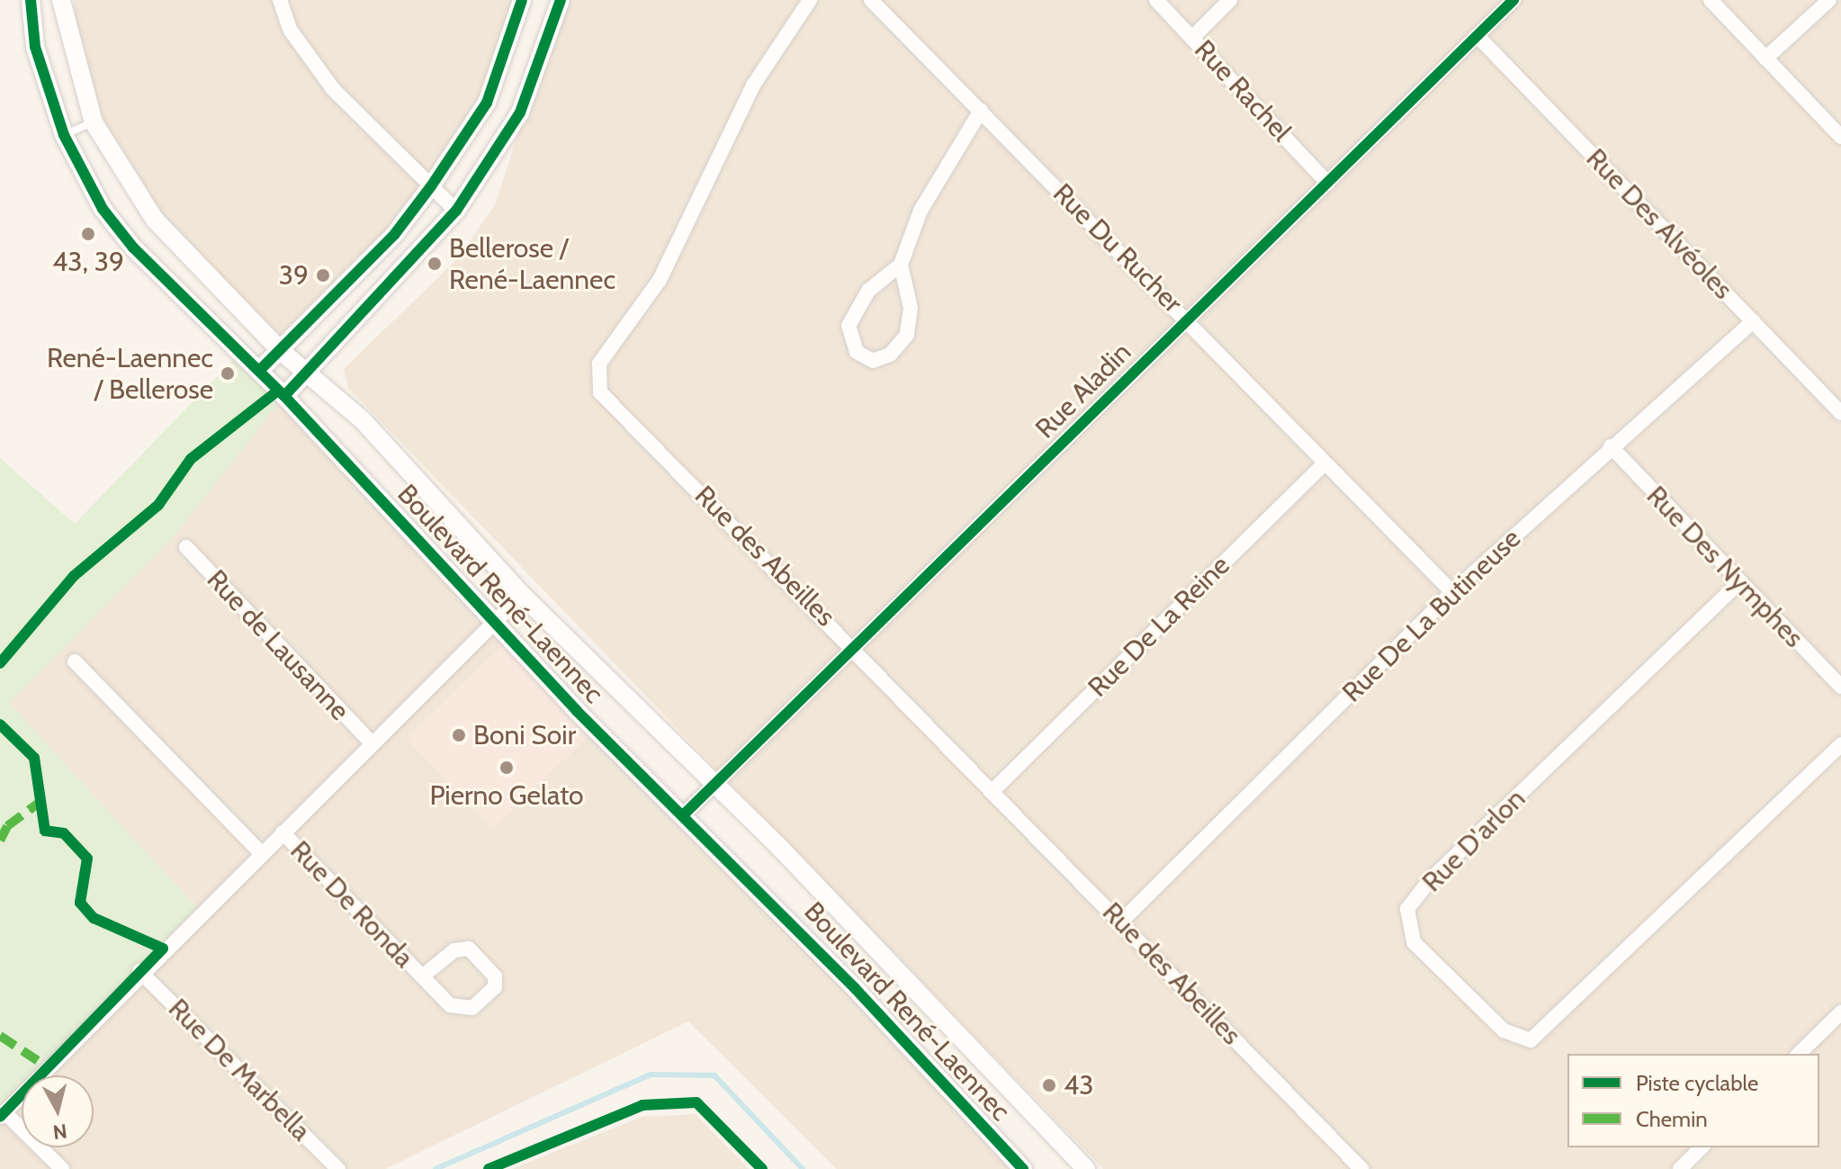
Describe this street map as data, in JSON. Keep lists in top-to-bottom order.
{
  "streets": {
    "street": [
      "Rue Rachel",
      "Rue Des Alvéoles",
      "Rue Du Rucher",
      "Rue Aladin",
      "Rue des Abeilles",
      "Rue Des Nymphes",
      "Boulevard René-Laennec",
      "Rue De La Butineuse",
      "Rue De La Reine",
      "Rue de Lausanne",
      "Rue D'arlon",
      "Rue De Ronda",
      "Rue De Marbella"
    ]
  },
  "crossings": [
    ["Rue Rachel", "Rue Aladin"],
    ["Rue Des Alvéoles", "Rue Aladin"],
    ["Rue Des Alvéoles", "Rue De La Butineuse"],
    ["Rue Du Rucher", "Rue Aladin"],
    ["Rue Du Rucher", "Rue De La Butineuse"],
    ["Rue Du Rucher", "Rue De La Reine"],
    ["Rue Aladin", "Rue des Abeilles"],
    ["Rue Aladin", "Boulevard René-Laennec"],
    ["Rue des Abeilles", "Rue De La Butineuse"],
    ["Rue des Abeilles", "Rue De La Reine"],
    ["Rue Des Nymphes", "Rue De La Butineuse"],
    ["Rue Des Nymphes", "Rue D'arlon"],
    ["Boulevard René-Laennec", "Rue de Lausanne"],
    ["Rue de Lausanne", "Rue De Ronda"],
    ["Rue de Lausanne", "Rue De Marbella"]
  ],
  "places": [
    "43, 39",
    "Bellerose / René-Laennec",
    "39",
    "René-Laennec / Bellerose",
    "Boni Soir",
    "Pierno Gelato",
    "43"
  ],
  "legend": ["Piste cyclable", "Chemin"],
  "north": "bottom"
}
